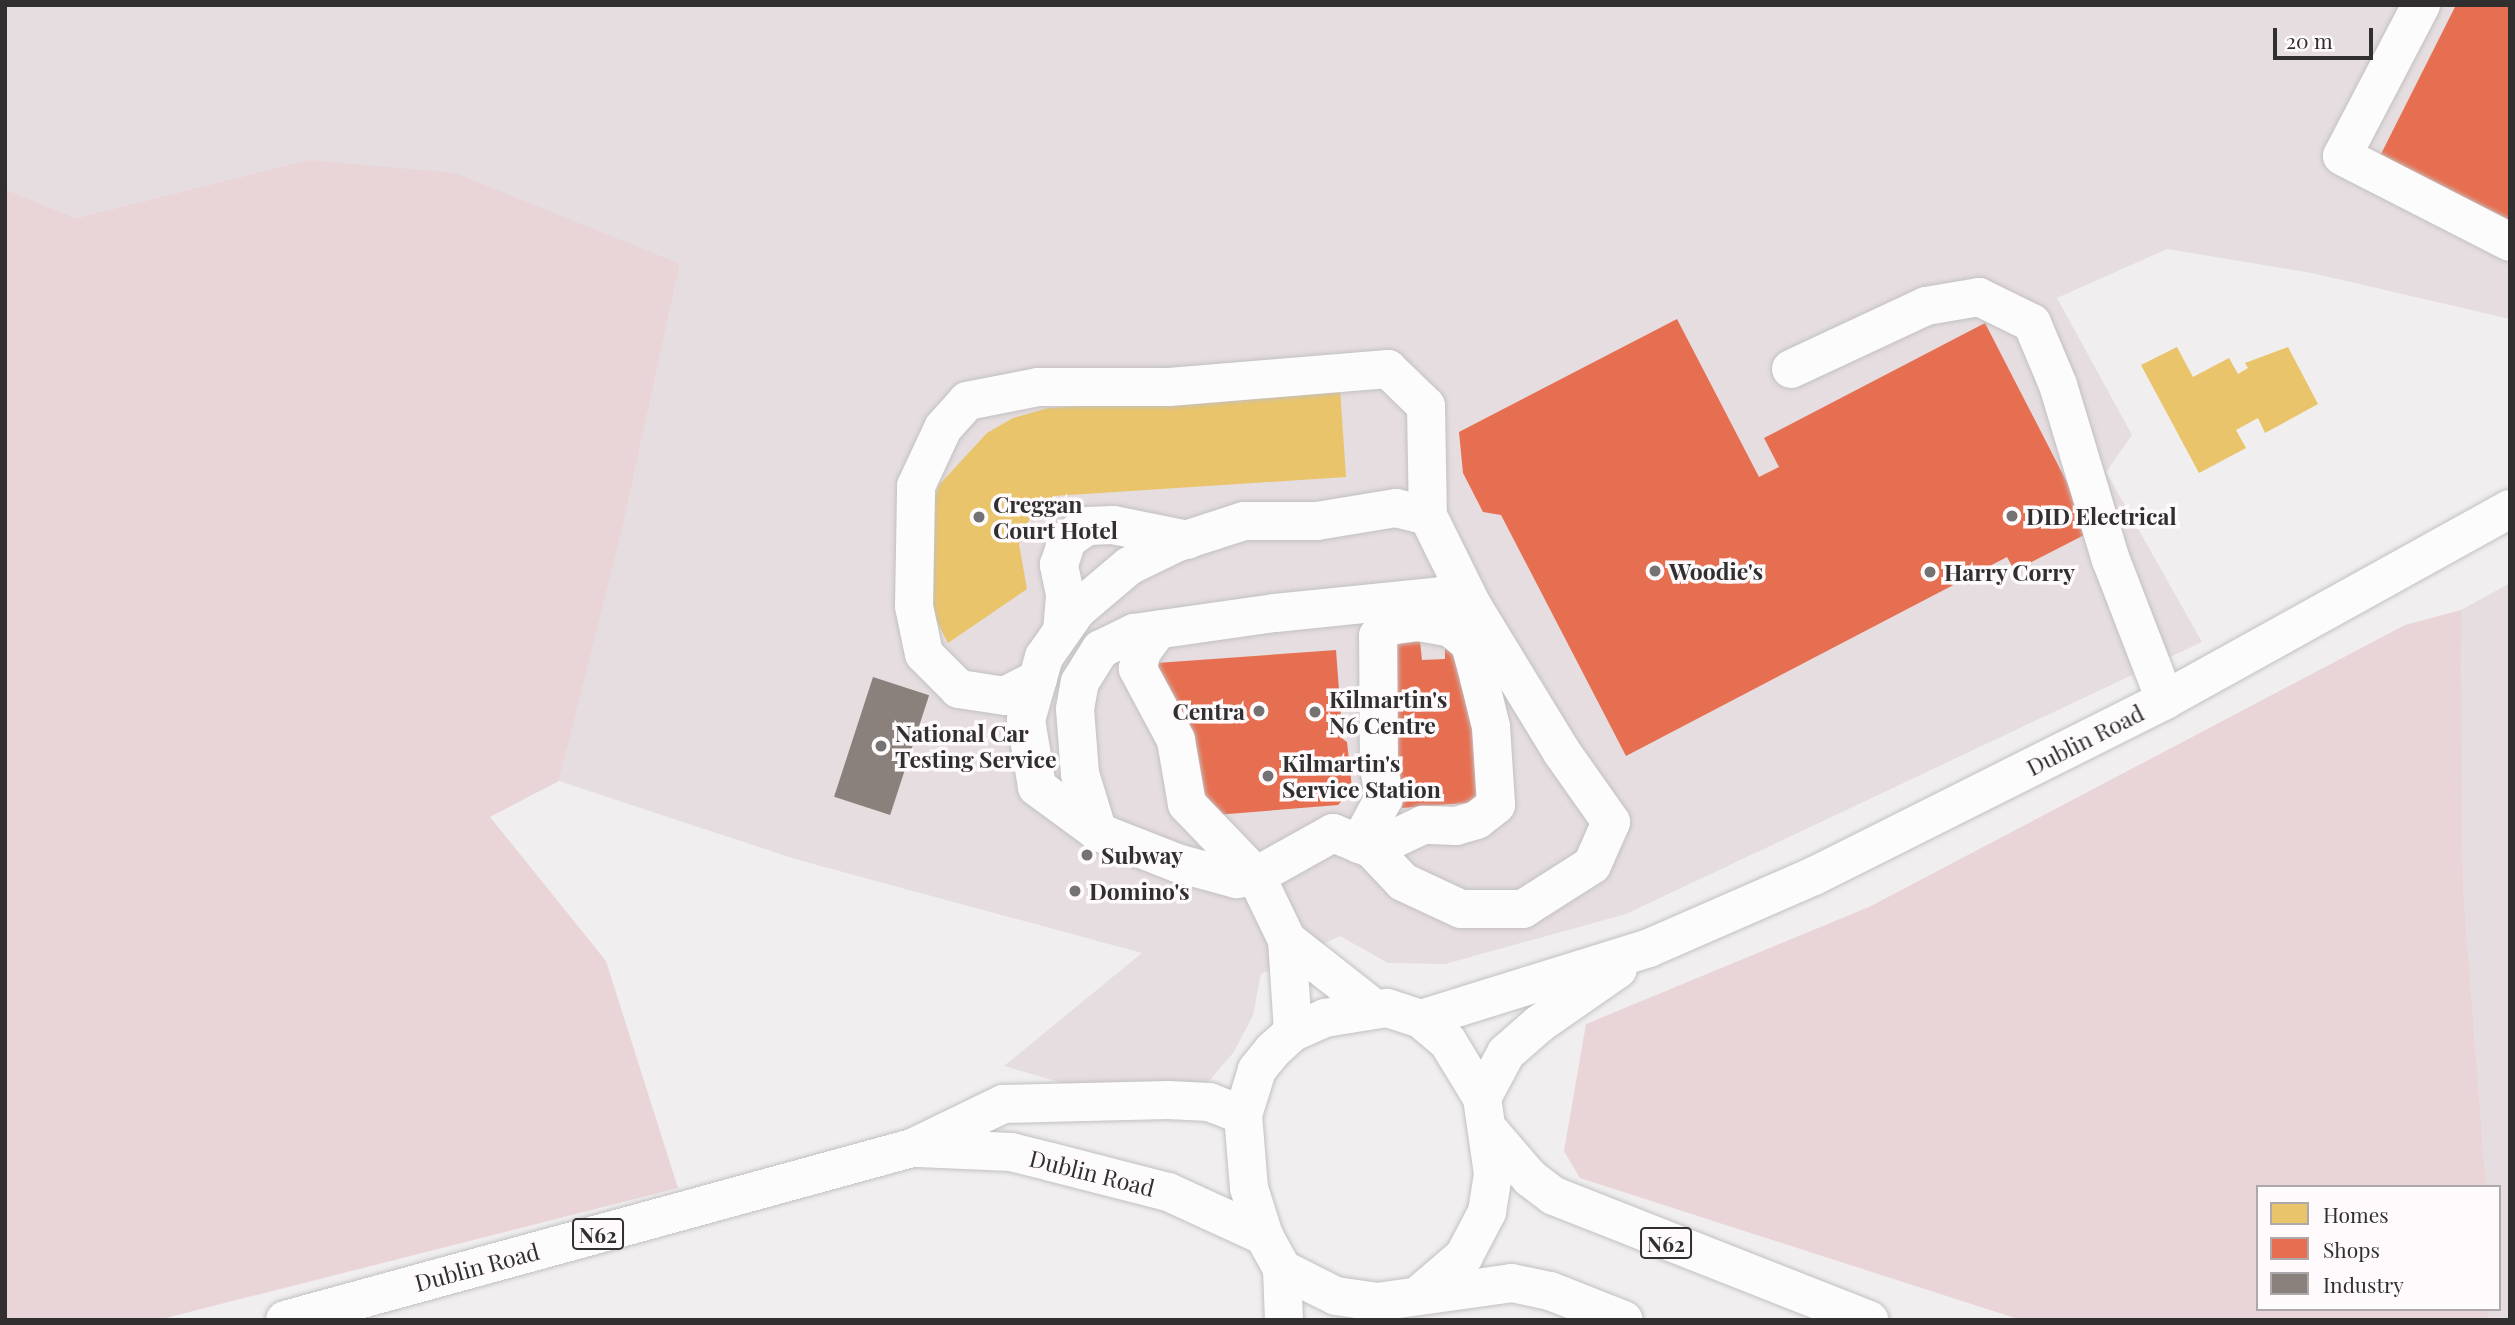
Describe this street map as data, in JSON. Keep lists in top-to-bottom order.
{
  "streets": {
    "main road": ["Dublin Road", "N62"]
  },
  "crossings": [
    ["Dublin Road", "N62"]
  ],
  "places": [
    "DID Electrical",
    "Creggan Court Hotel",
    "Woodie's",
    "Harry Corry",
    "Centra",
    "Kilmartin's N6 Centre",
    "National Car Testing Service",
    "Kilmartin's Service Station",
    "Subway",
    "Domino's"
  ],
  "legend": ["Homes", "Shops", "Industry"],
  "scale_bar": "20 m"
}
